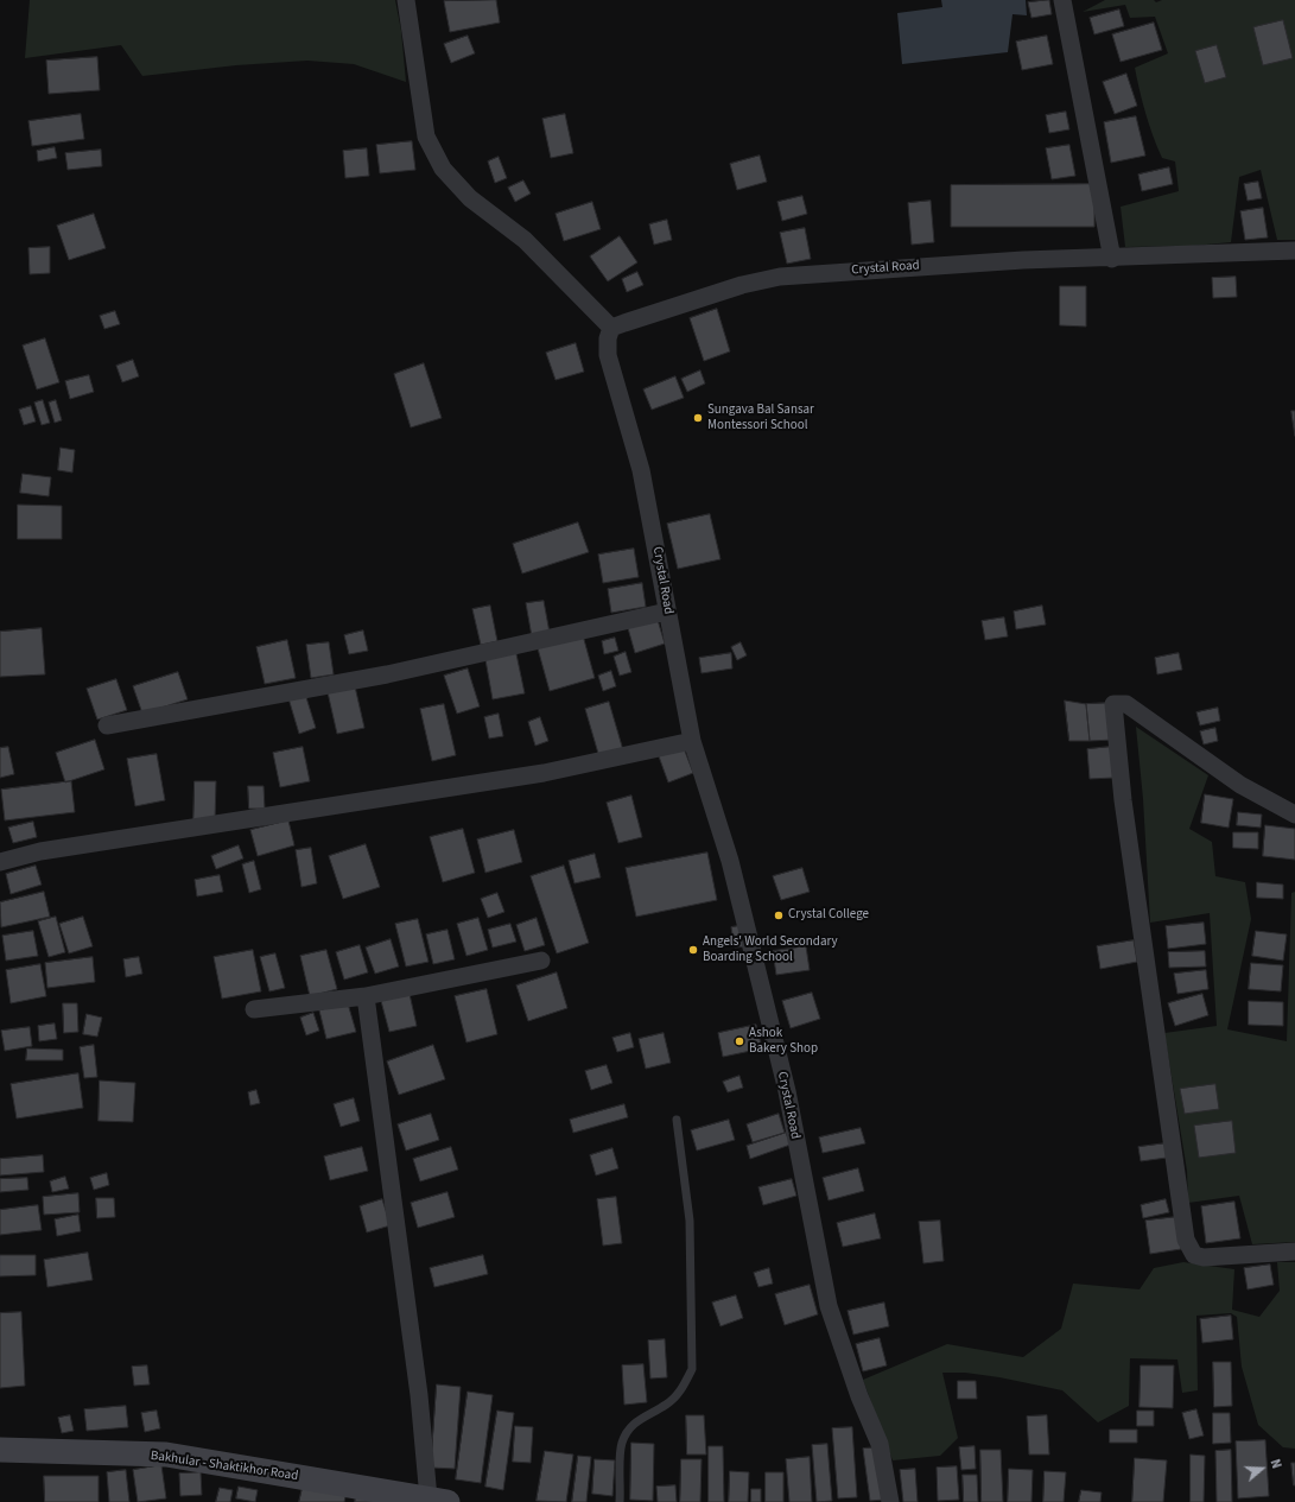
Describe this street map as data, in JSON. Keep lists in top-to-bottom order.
{
  "streets": {
    "street": ["Crystal Road", "Bakhular - Shaktikhor Road"]
  },
  "places": [
    "Sungava Bal Sansar Montessori School",
    "Crystal College",
    "Angels' World Secondary Boarding School",
    "Ashok Bakery Shop"
  ],
  "north": "right"
}
